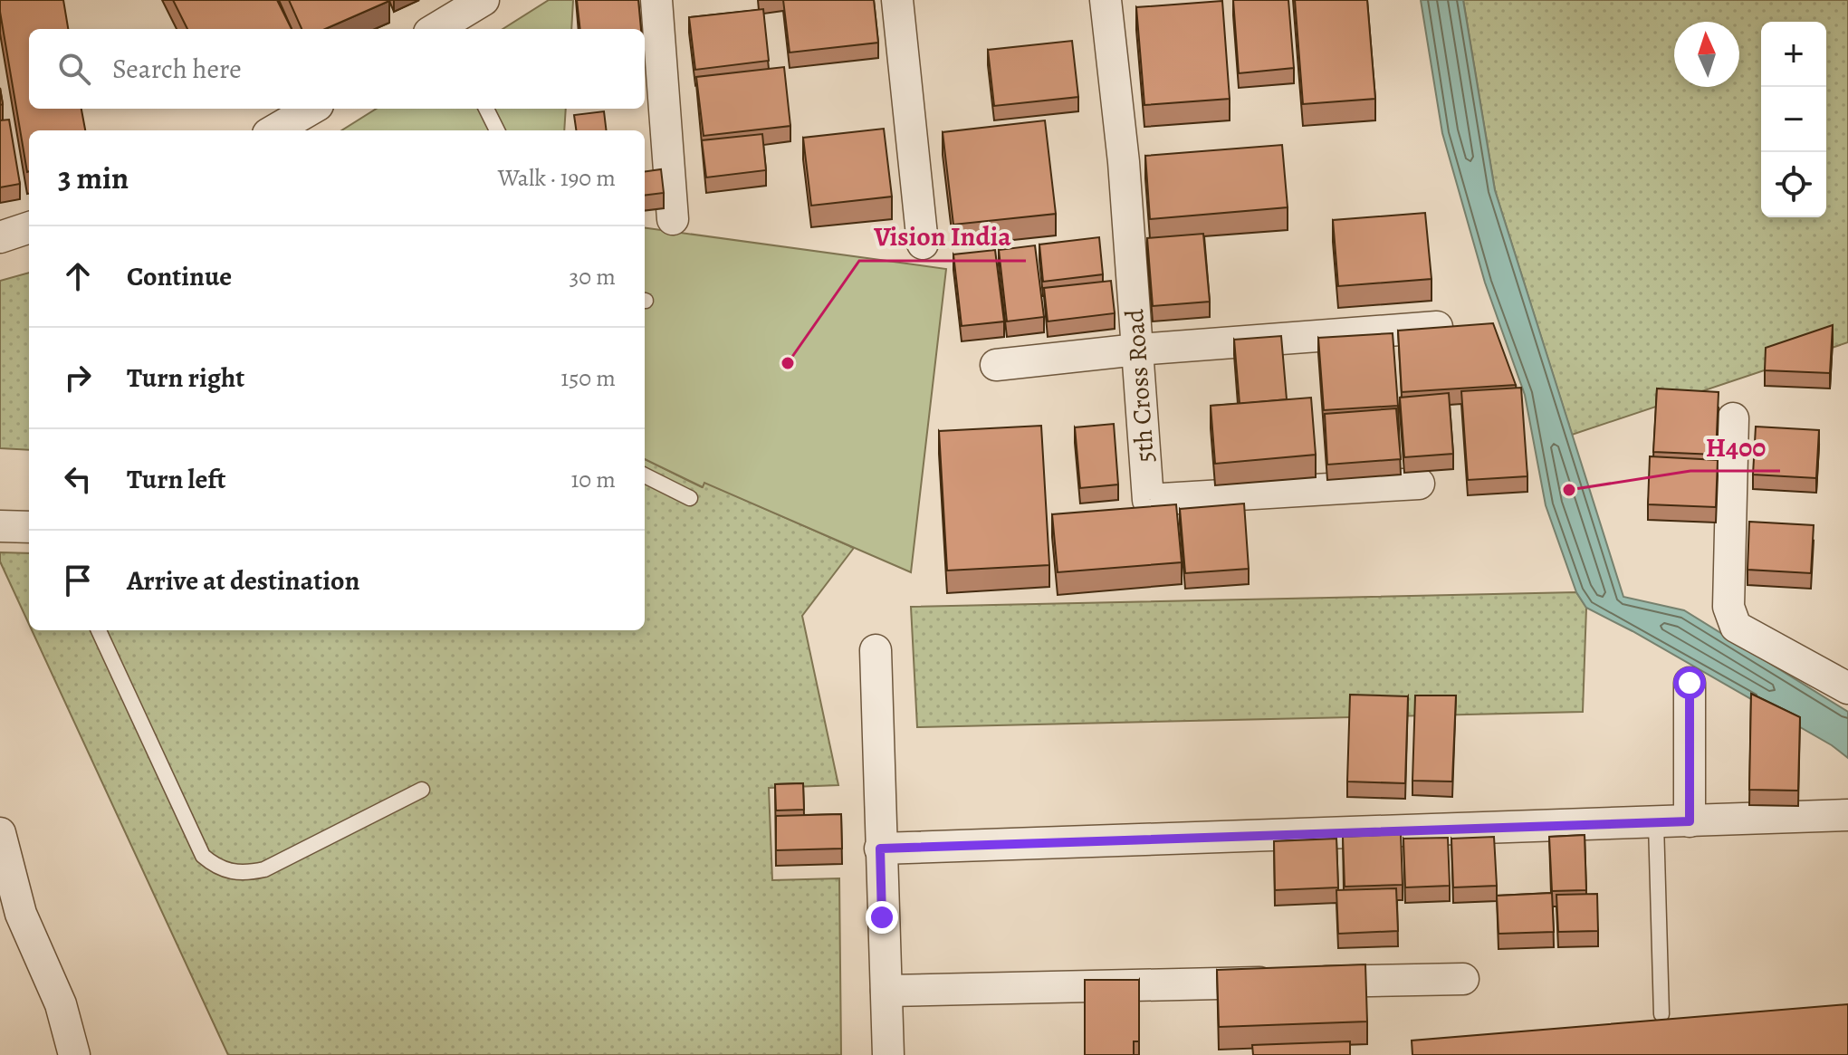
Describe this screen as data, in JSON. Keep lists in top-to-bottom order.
{
  "streets": {
    "street": ["5th Cross Road"]
  },
  "places": ["Vision India", "H400"],
  "north": "top",
  "page": {
    "map_buttons": ["+", "−"],
    "search": "Search here",
    "heading": ["3 min", "Walk · 190 m"],
    "list": [
      ["Continue", "30 m"],
      ["Turn right", "150 m"],
      ["Turn left", "10 m"],
      "Arrive at destination"
    ]
  }
}
